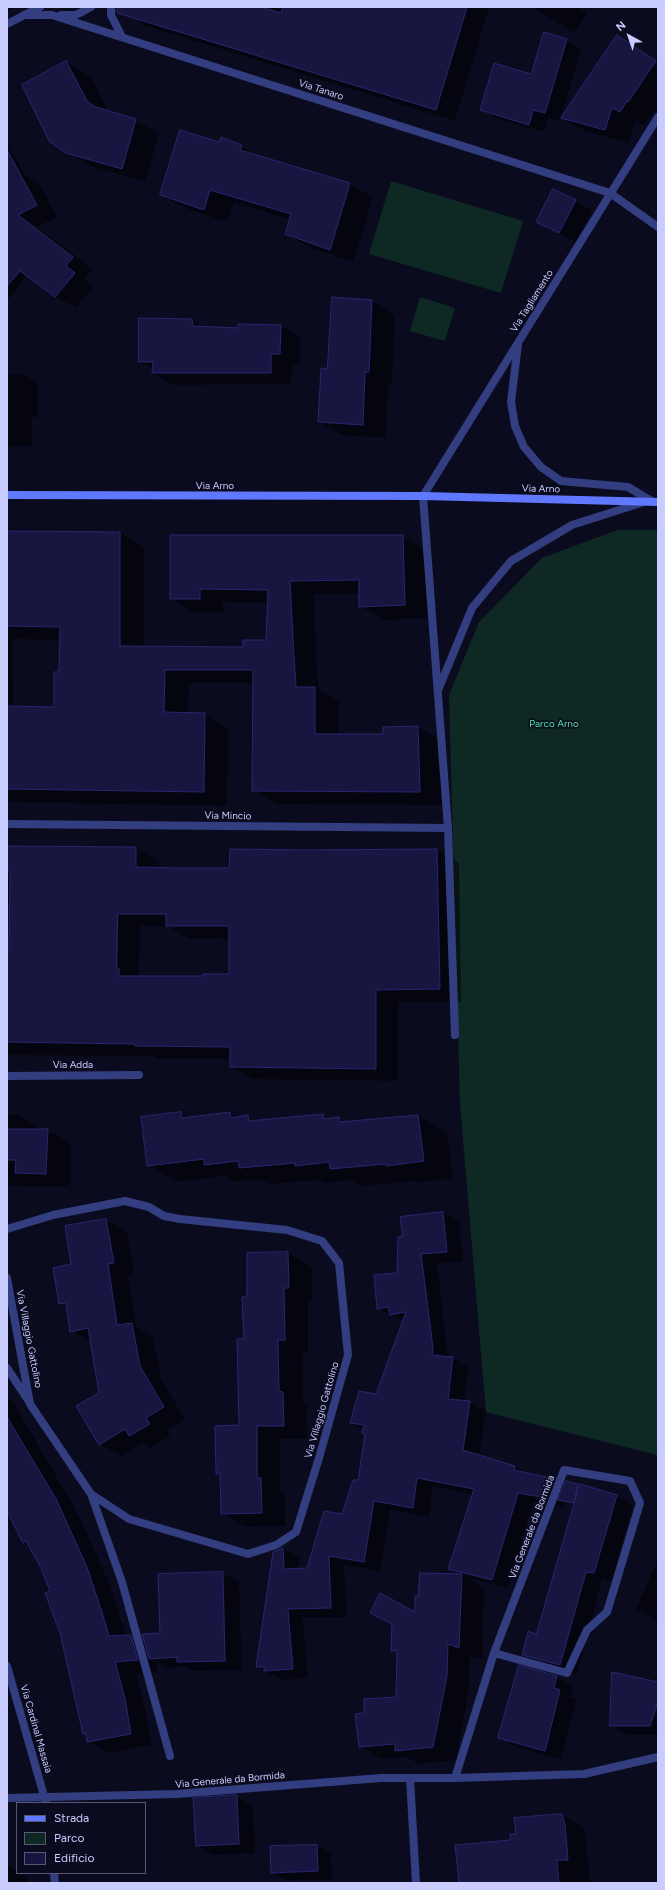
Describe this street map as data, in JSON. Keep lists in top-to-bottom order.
{
  "streets": {
    "main road": ["Via Arno"],
    "street": [
      "Via Tanaro",
      "Via Tagliamento",
      "Via Mincio",
      "Via Adda",
      "Via Villaggio Gattolino",
      "Via Generale da Bormida",
      "Via Cardinal Massaia"
    ]
  },
  "crossings": [
    ["Via Tanaro", "Via Tagliamento"],
    ["Via Tagliamento", "Via Arno"],
    ["Via Generale da Bormida", "Via Cardinal Massaia"]
  ],
  "parks": ["Parco Arno"],
  "legend": ["Strada", "Parco", "Edificio"],
  "north": "top left"
}
